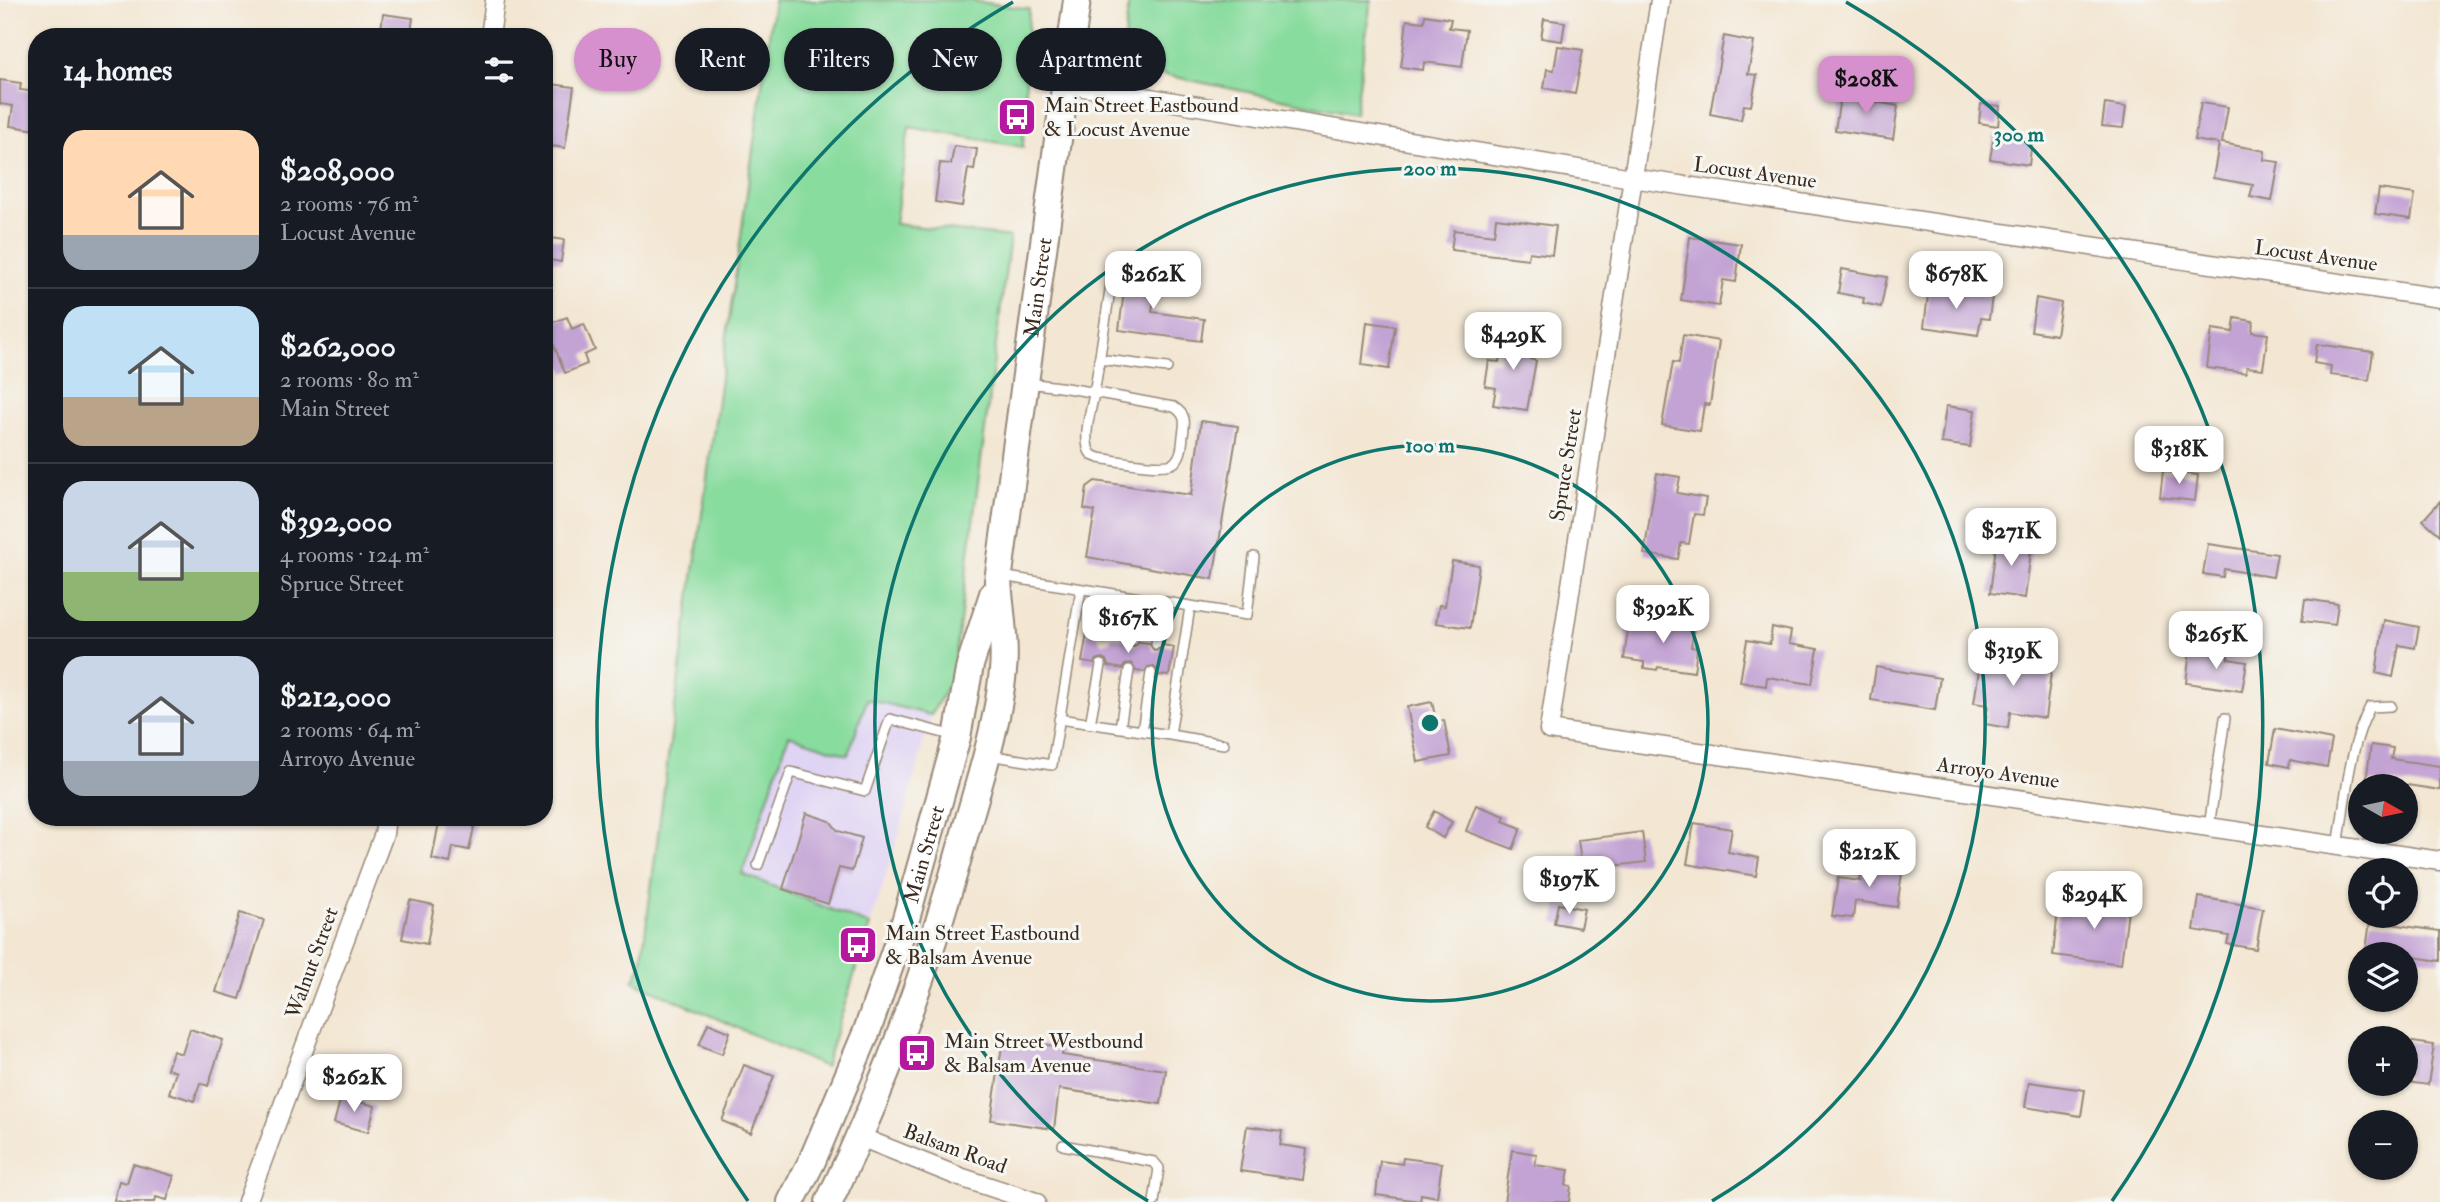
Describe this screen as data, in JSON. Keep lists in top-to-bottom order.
{
  "streets": {
    "main road": ["Main Street"],
    "street": [
      "Locust Avenue",
      "Spruce Street",
      "Arroyo Avenue",
      "Walnut Street",
      "Balsam Road"
    ]
  },
  "crossings": [
    ["Locust Avenue", "Spruce Street"],
    ["Main Street", "Balsam Road"],
    ["Spruce Street", "Arroyo Avenue"]
  ],
  "places": {
    "bus stop": ["Main Street Eastbound & Locust Avenue", "Main Street Eastbound & Balsam Avenue", "Main Street Westbound & Balsam Avenue"]
  },
  "north": "right",
  "page": {
    "chip": [
      "Buy",
      "Rent",
      "Filters",
      "New",
      "Apartment"
    ],
    "heading": "14 homes",
    "price": [
      "$208K",
      "$262K",
      "$678K",
      "$429K",
      "$318K",
      "$271K",
      "$392K",
      "$167K",
      "$265K",
      "$319K",
      "$212K",
      "$197K",
      "$294K",
      "$262K"
    ],
    "list": [
      {
        "name": "$208,000",
        "note": "2 rooms · 76 m² · Locust Avenue"
      },
      {
        "name": "$262,000",
        "note": "2 rooms · 80 m² · Main Street"
      },
      {
        "name": "$392,000",
        "note": "4 rooms · 124 m² · Spruce Street"
      },
      {
        "name": "$212,000",
        "note": "2 rooms · 64 m² · Arroyo Avenue"
      }
    ],
    "map_buttons": ["+", "−"]
  },
  "rings": ["300 m", "200 m", "100 m"]
}
